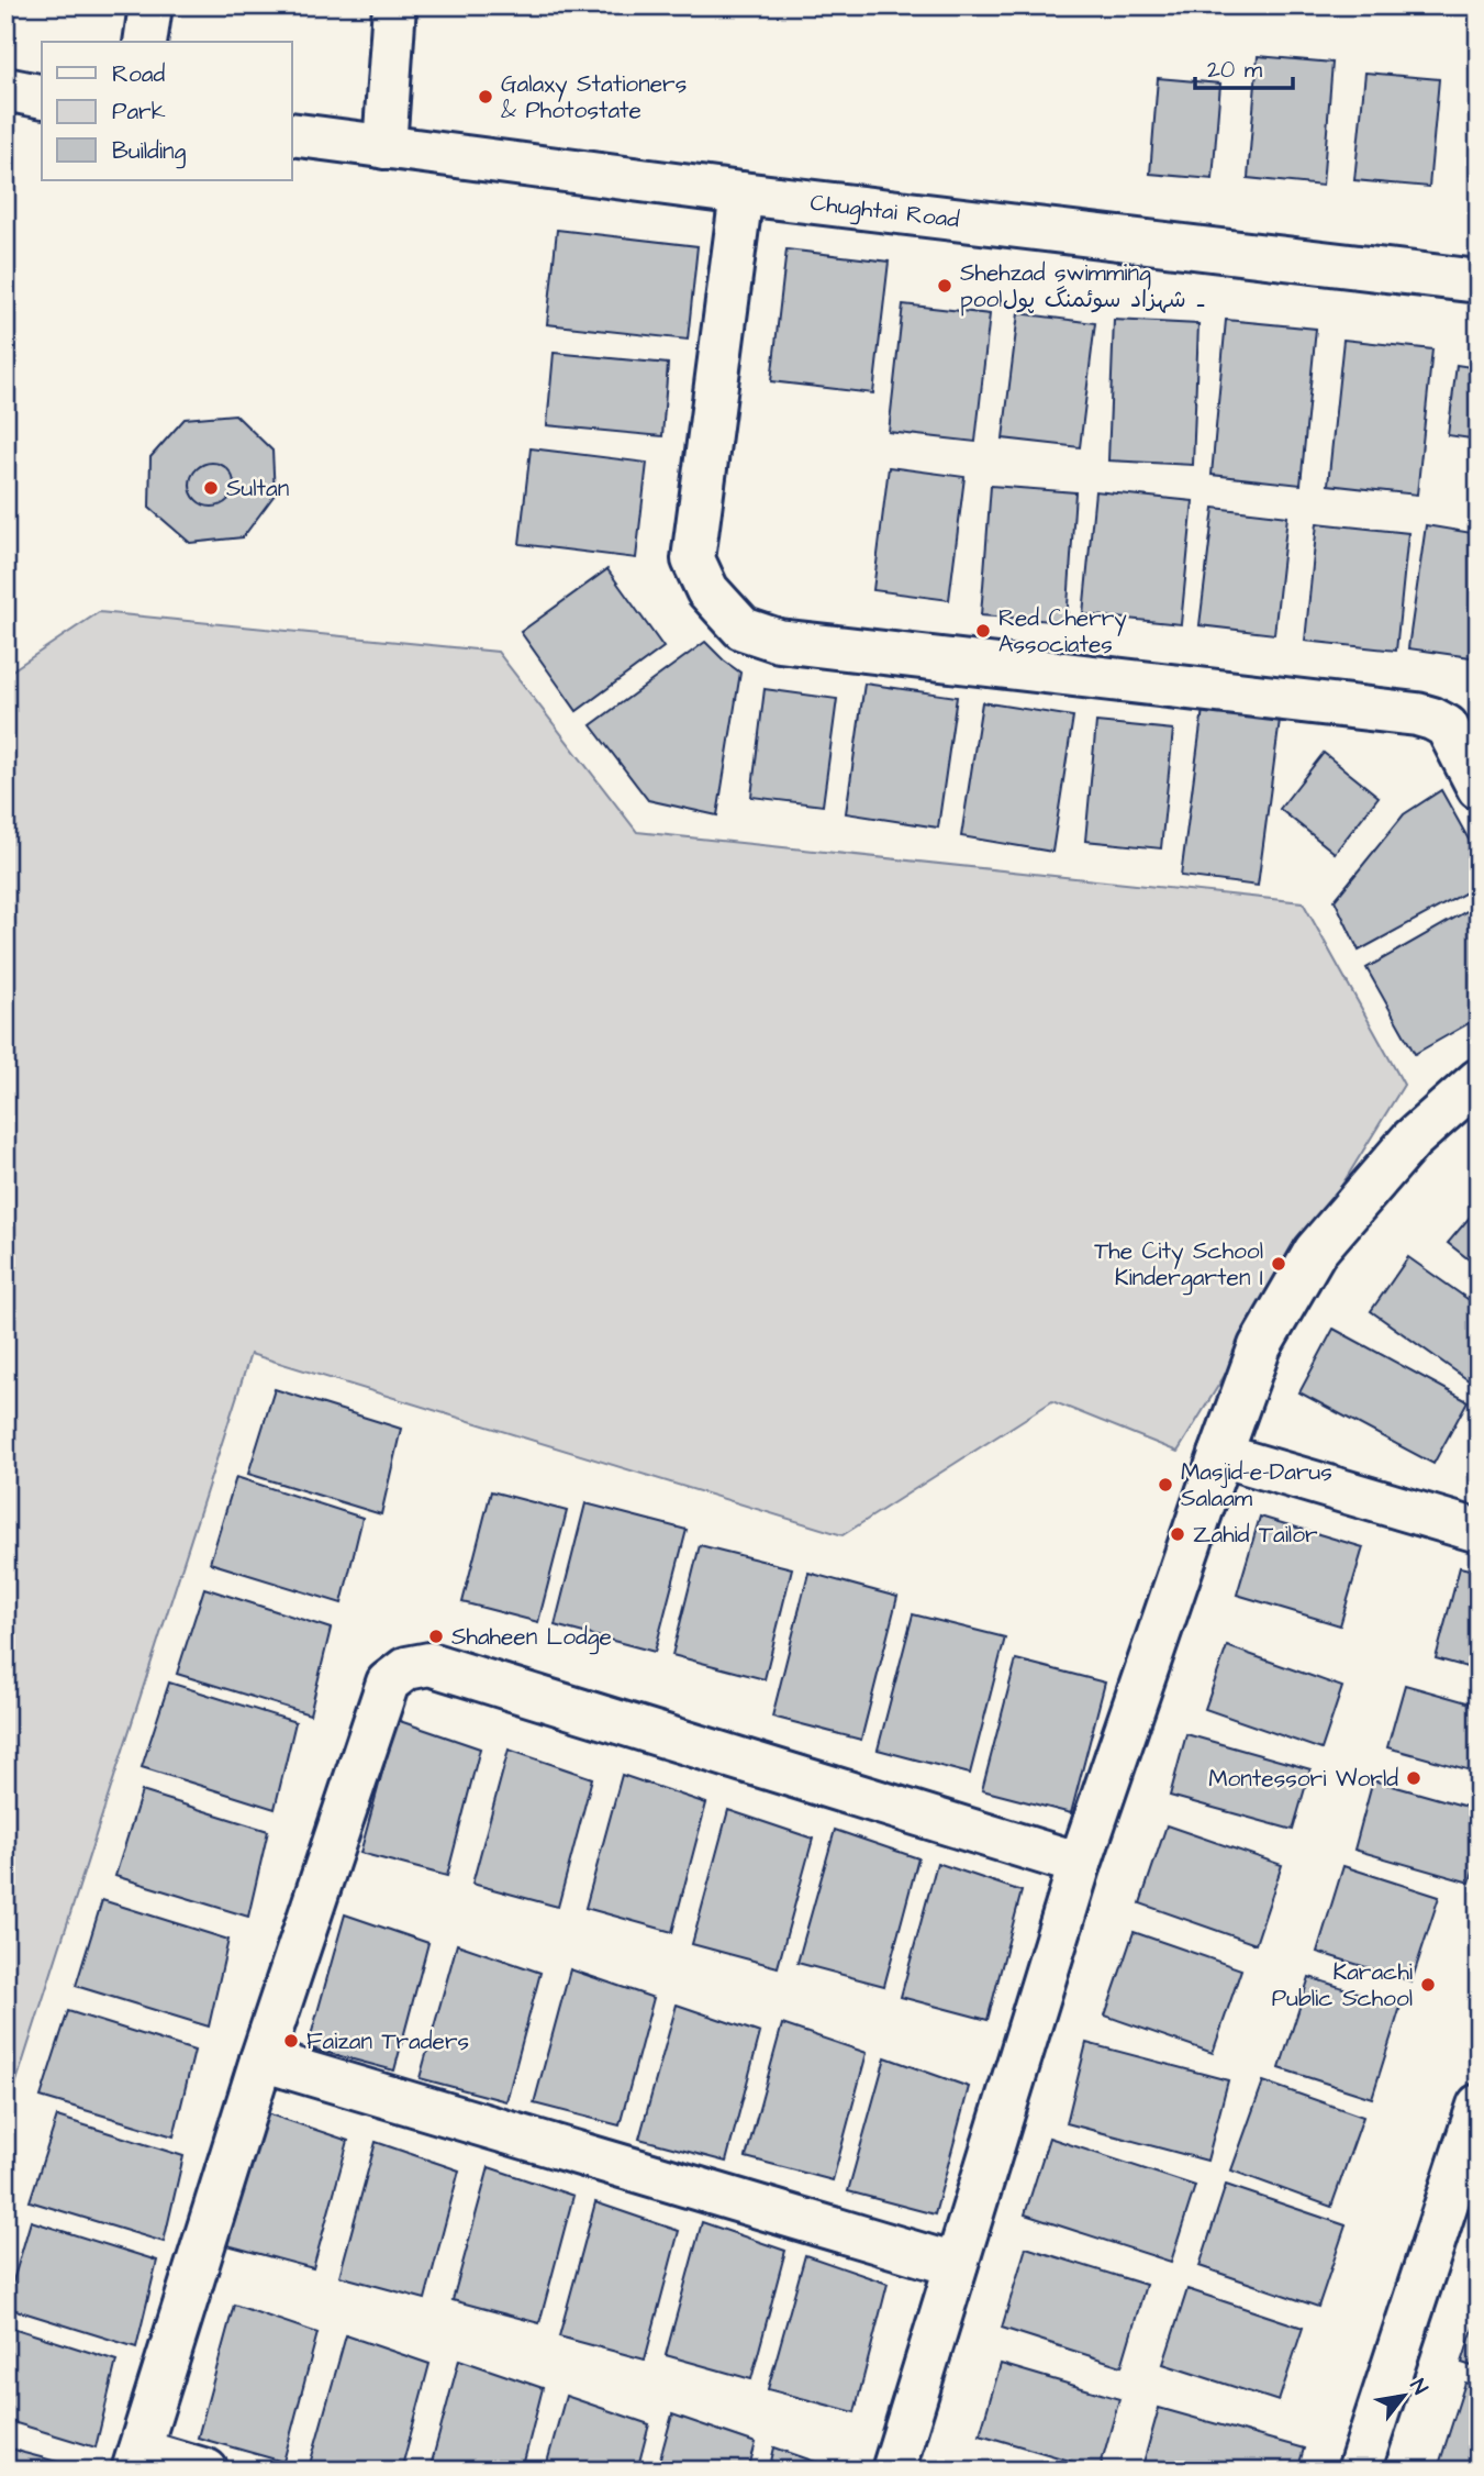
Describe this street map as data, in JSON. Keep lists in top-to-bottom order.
{
  "streets": {
    "street": ["Chughtai Road"]
  },
  "places": [
    "Galaxy Stationers & Photostate",
    "Shehzad swimming pool۔ شہزاد سوئمنگ پول",
    "Sultan",
    "Red Cherry Associates",
    "The City School Kindergarten I",
    "Masjid-e-Darus Salaam",
    "Zahid Tailor",
    "Shaheen Lodge",
    "Montessori World",
    "Karachi Public School",
    "Faizan Traders"
  ],
  "legend": ["Road", "Park", "Building"],
  "scale_bar": "20 m",
  "north": "top right"
}
